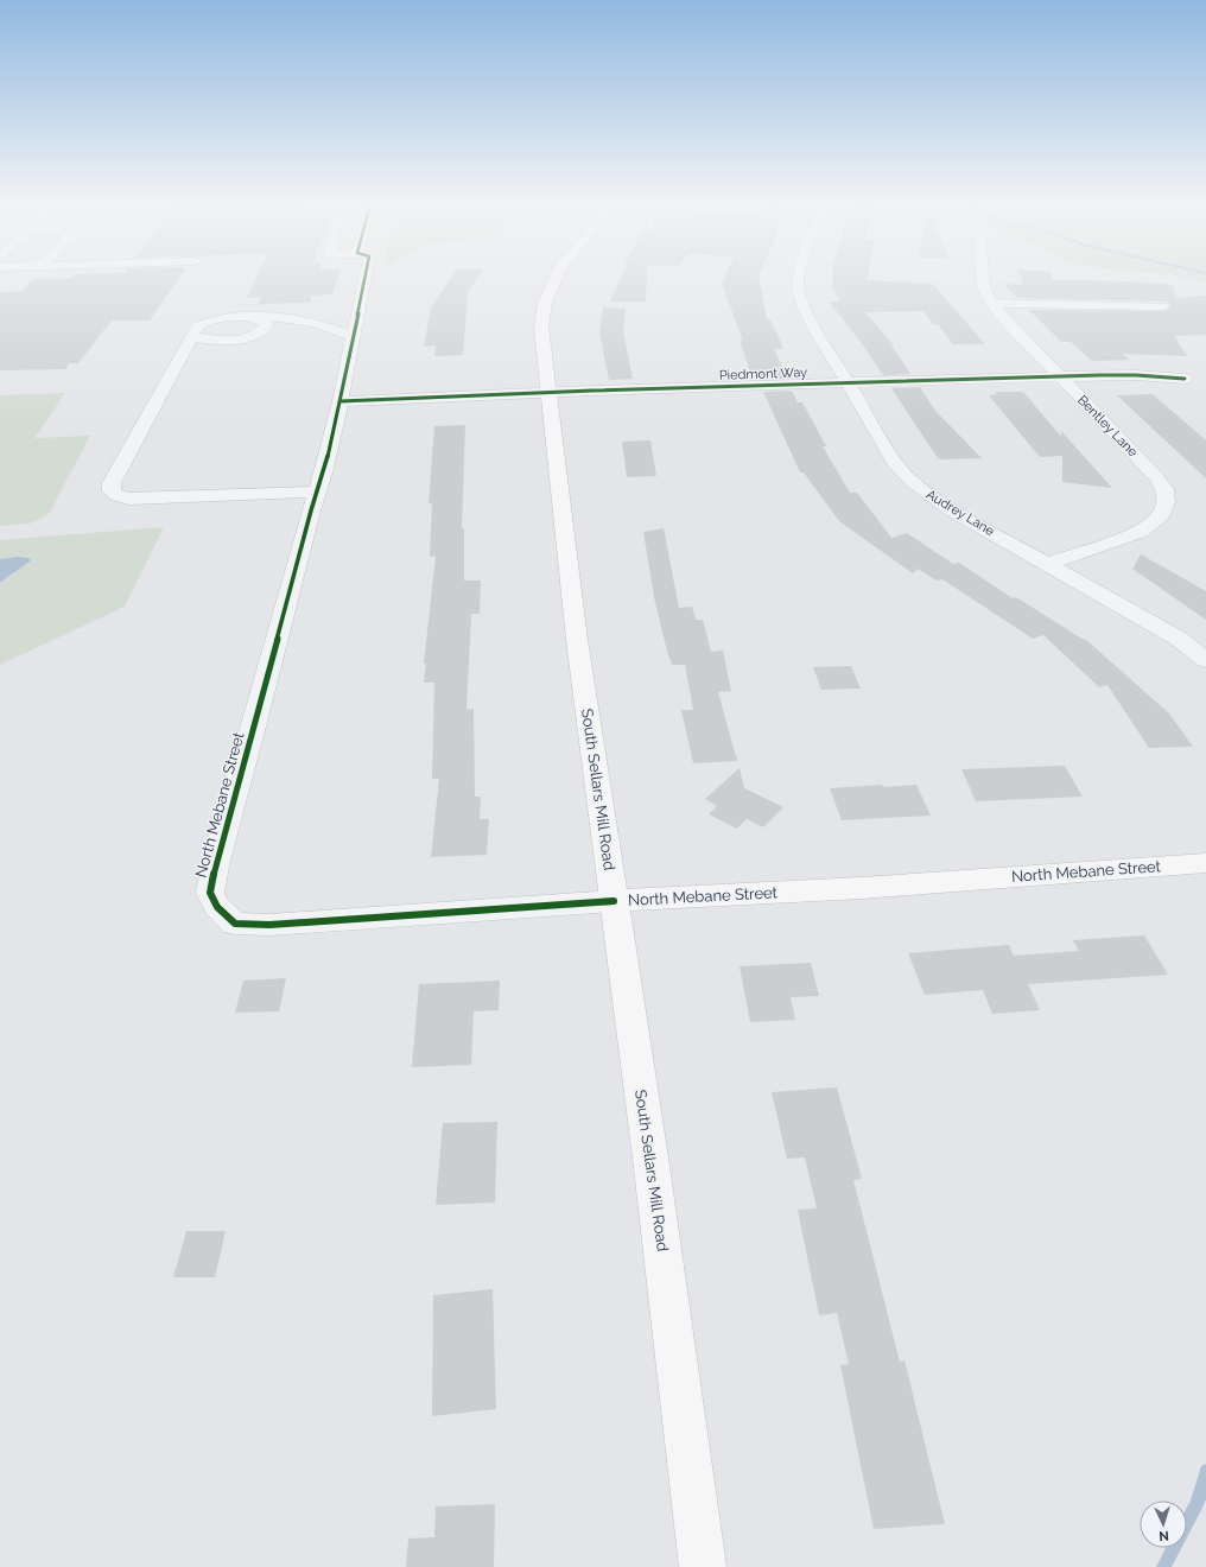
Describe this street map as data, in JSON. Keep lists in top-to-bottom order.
{
  "streets": {
    "main road": ["South Sellars Mill Road", "North Mebane Street"],
    "street": ["Piedmont Way", "Bentley Lane", "Audrey Lane"]
  },
  "crossings": [
    ["Piedmont Way", "Bentley Lane"],
    ["Piedmont Way", "Audrey Lane"],
    ["Piedmont Way", "South Sellars Mill Road"],
    ["Piedmont Way", "North Mebane Street"],
    ["Bentley Lane", "Audrey Lane"],
    ["South Sellars Mill Road", "North Mebane Street"]
  ],
  "north": "bottom"
}
